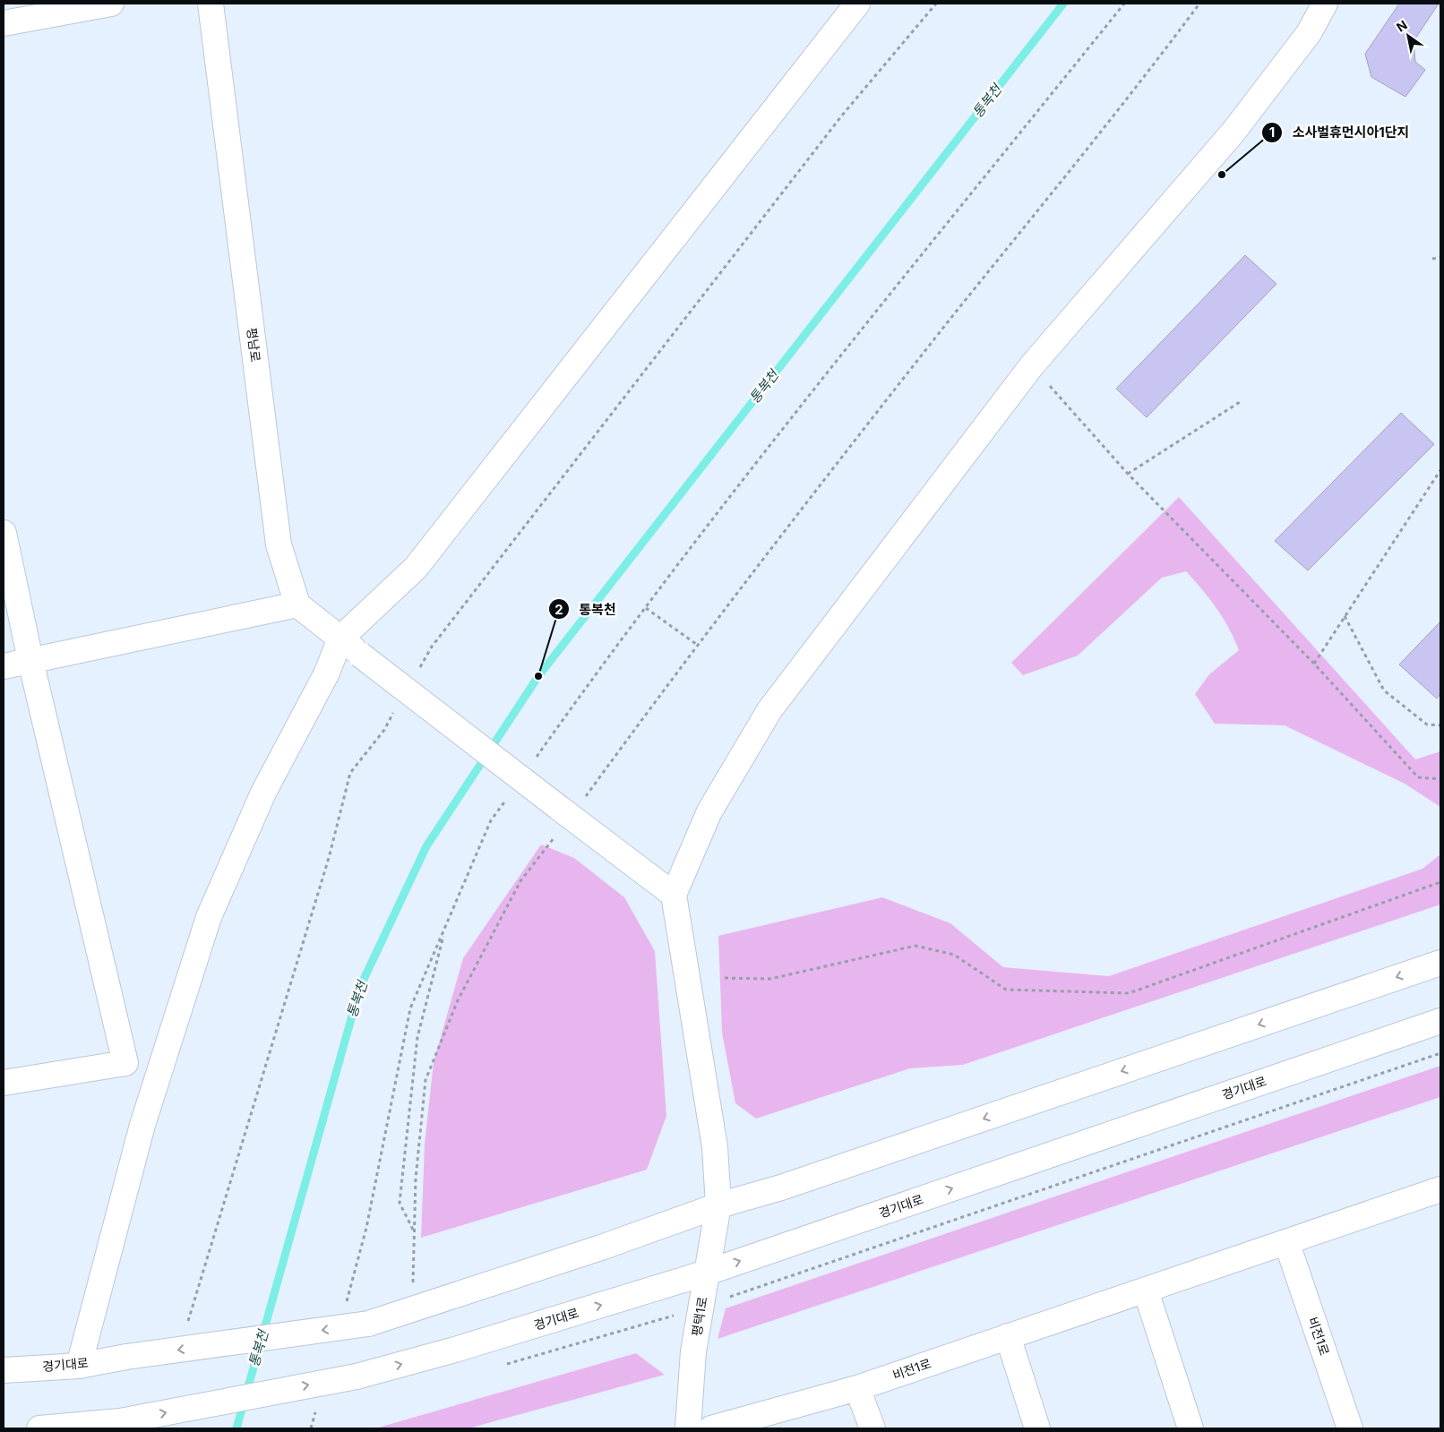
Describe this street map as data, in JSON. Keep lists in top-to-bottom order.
{
  "streets": {
    "street": [
      "평남로",
      "경기대로",
      "평택1로",
      "비전1로"
    ]
  },
  "crossings": [
    ["경기대로", "평택1로"]
  ],
  "water": ["통복천"],
  "places": ["소사벌휴먼시아1단지", "통복천"],
  "north": "top left"
}
